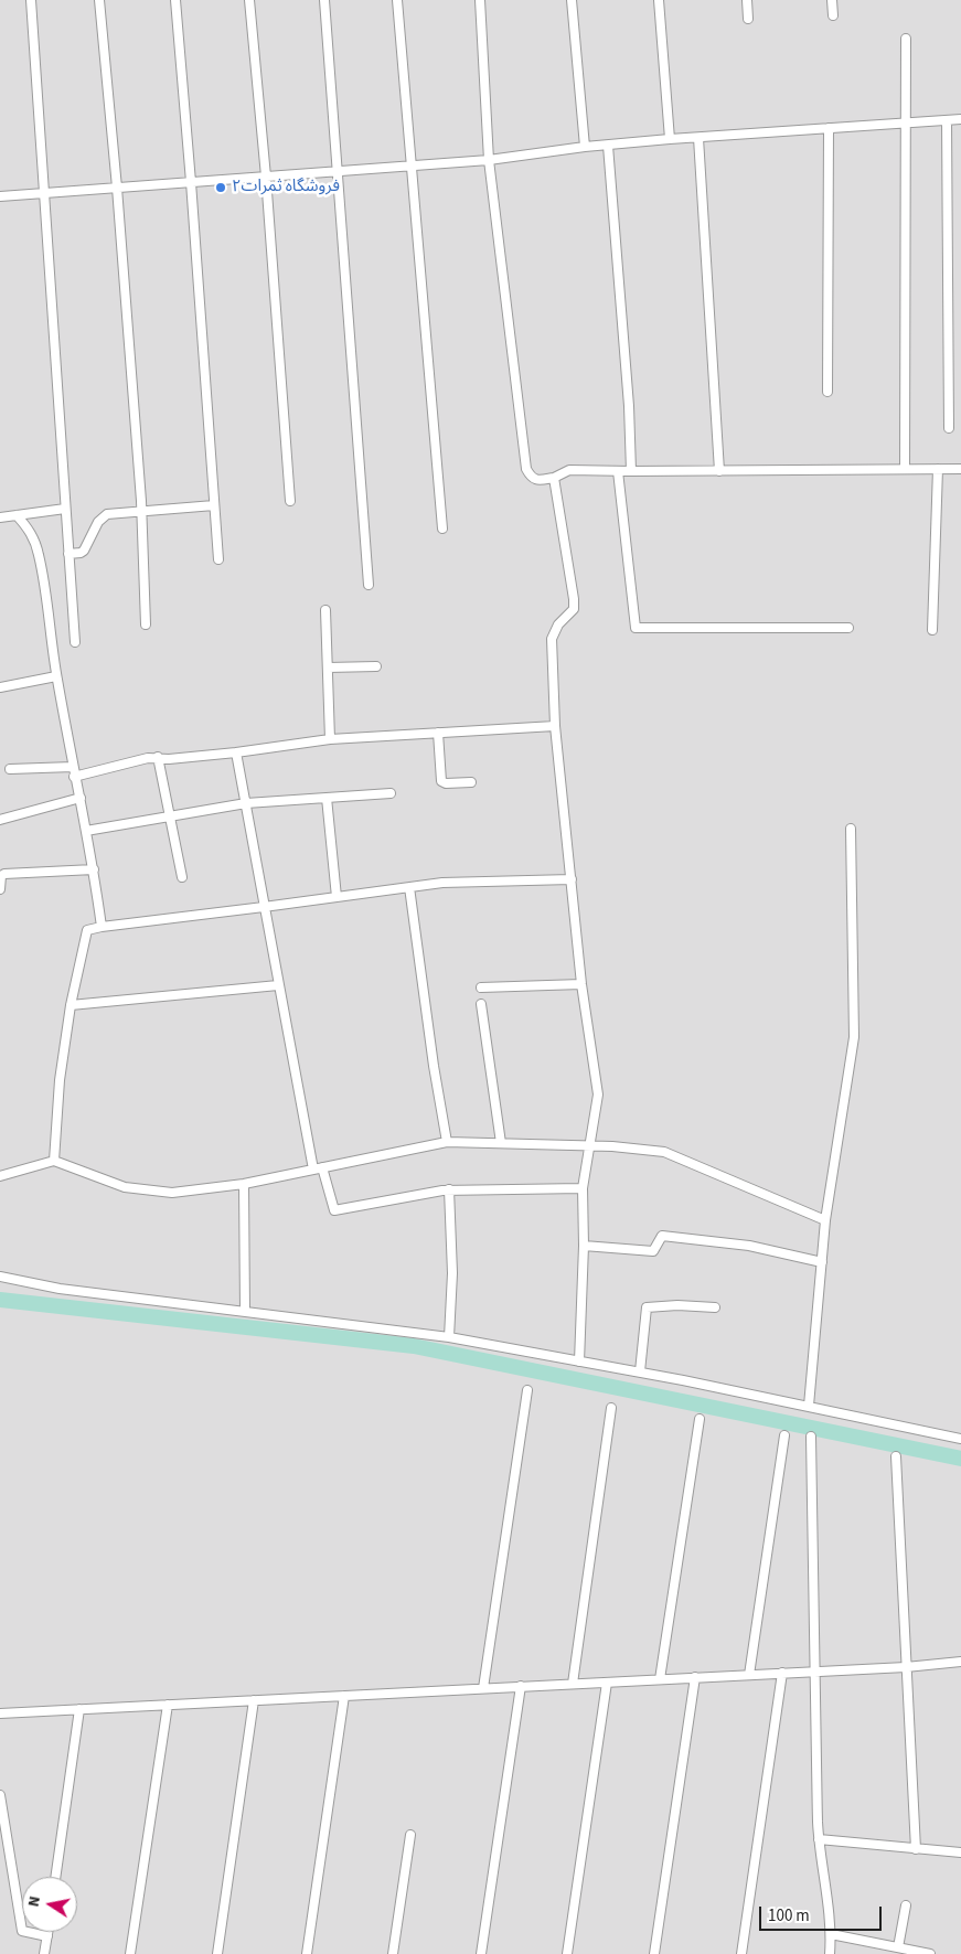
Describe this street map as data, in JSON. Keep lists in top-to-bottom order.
{
  "places": ["فروشگاه ثمرات٢"],
  "scale_bar": "100 m",
  "north": "left"
}
